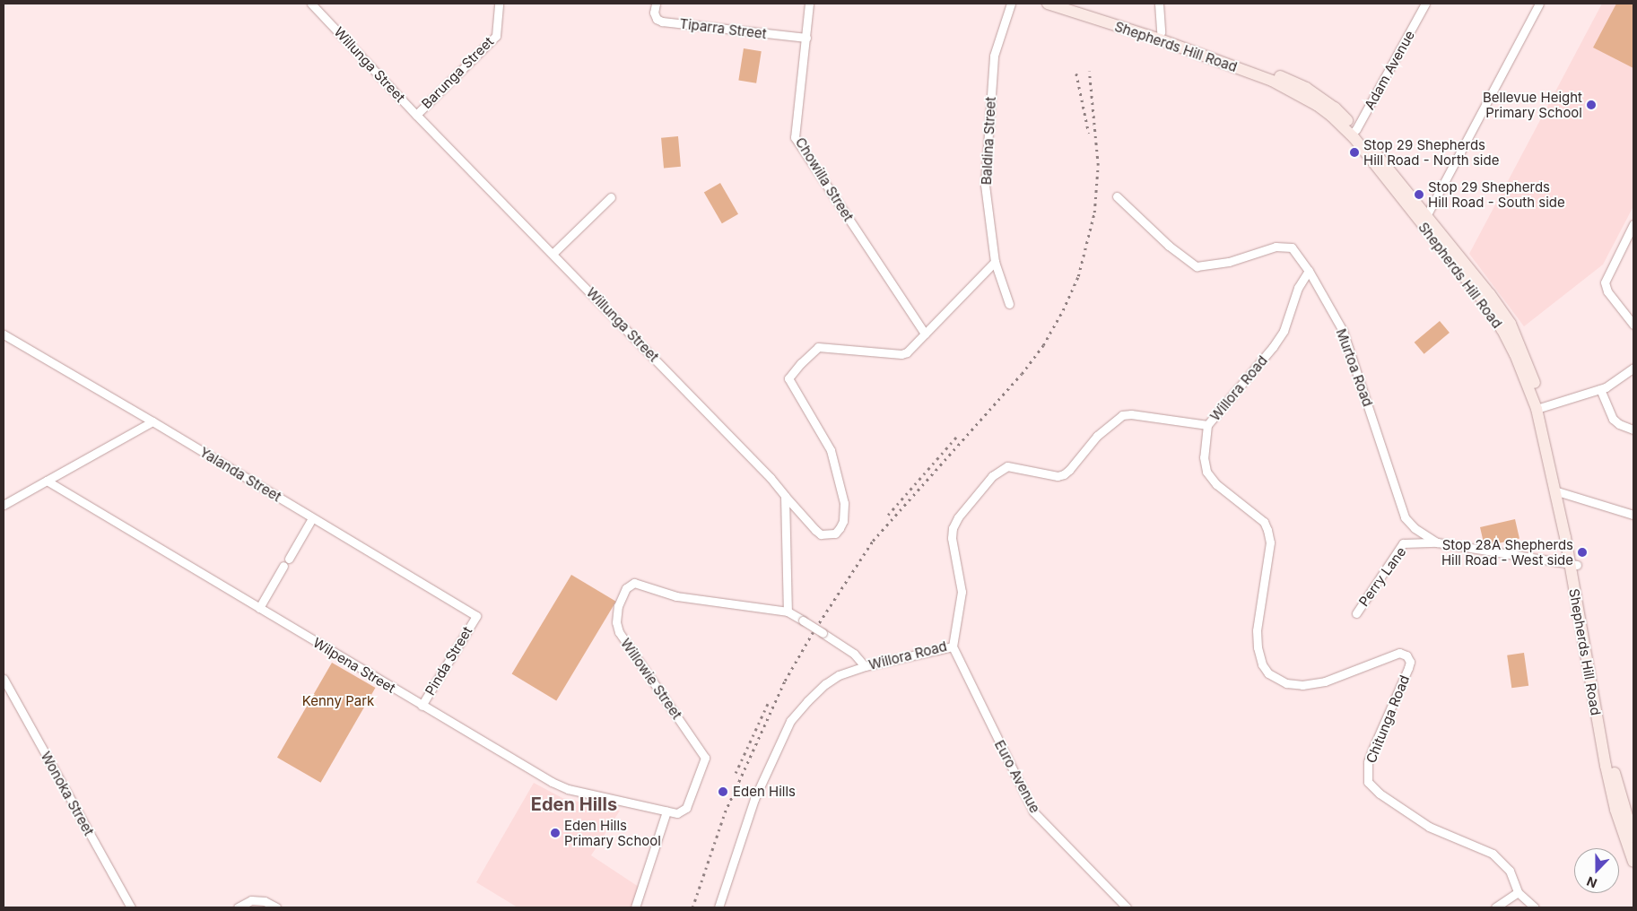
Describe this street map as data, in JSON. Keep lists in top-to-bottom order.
{
  "streets": {
    "main road": ["Shepherds Hill Road"],
    "street": [
      "Tiparra Street",
      "Willunga Street",
      "Adam Avenue",
      "Barunga Street",
      "Baldina Street",
      "Chowilla Street",
      "Murtoa Road",
      "Willora Road",
      "Yalanda Street",
      "Perry Lane",
      "Pinda Street",
      "Wilpena Street",
      "Willowie Street",
      "Chitunga Road",
      "Euro Avenue",
      "Wonoka Street"
    ]
  },
  "crossings": [
    ["Tiparra Street", "Chowilla Street"],
    ["Shepherds Hill Road", "Adam Avenue"],
    ["Shepherds Hill Road", "Murtoa Road"],
    ["Willunga Street", "Barunga Street"],
    ["Willunga Street", "Chowilla Street"],
    ["Murtoa Road", "Willora Road"],
    ["Murtoa Road", "Perry Lane"],
    ["Willora Road", "Chitunga Road"],
    ["Willora Road", "Euro Avenue"],
    ["Yalanda Street", "Pinda Street"],
    ["Pinda Street", "Wilpena Street"],
    ["Wilpena Street", "Willowie Street"]
  ],
  "districts": ["Eden Hills"],
  "parks": ["Kenny Park"],
  "places": [
    "Bellevue Height Primary School",
    "Stop 29 Shepherds Hill Road - North side",
    "Stop 29 Shepherds Hill Road - South side",
    "Stop 28A Shepherds Hill Road - West side",
    "Eden Hills",
    "Eden Hills Primary School"
  ],
  "north": "bottom"
}
